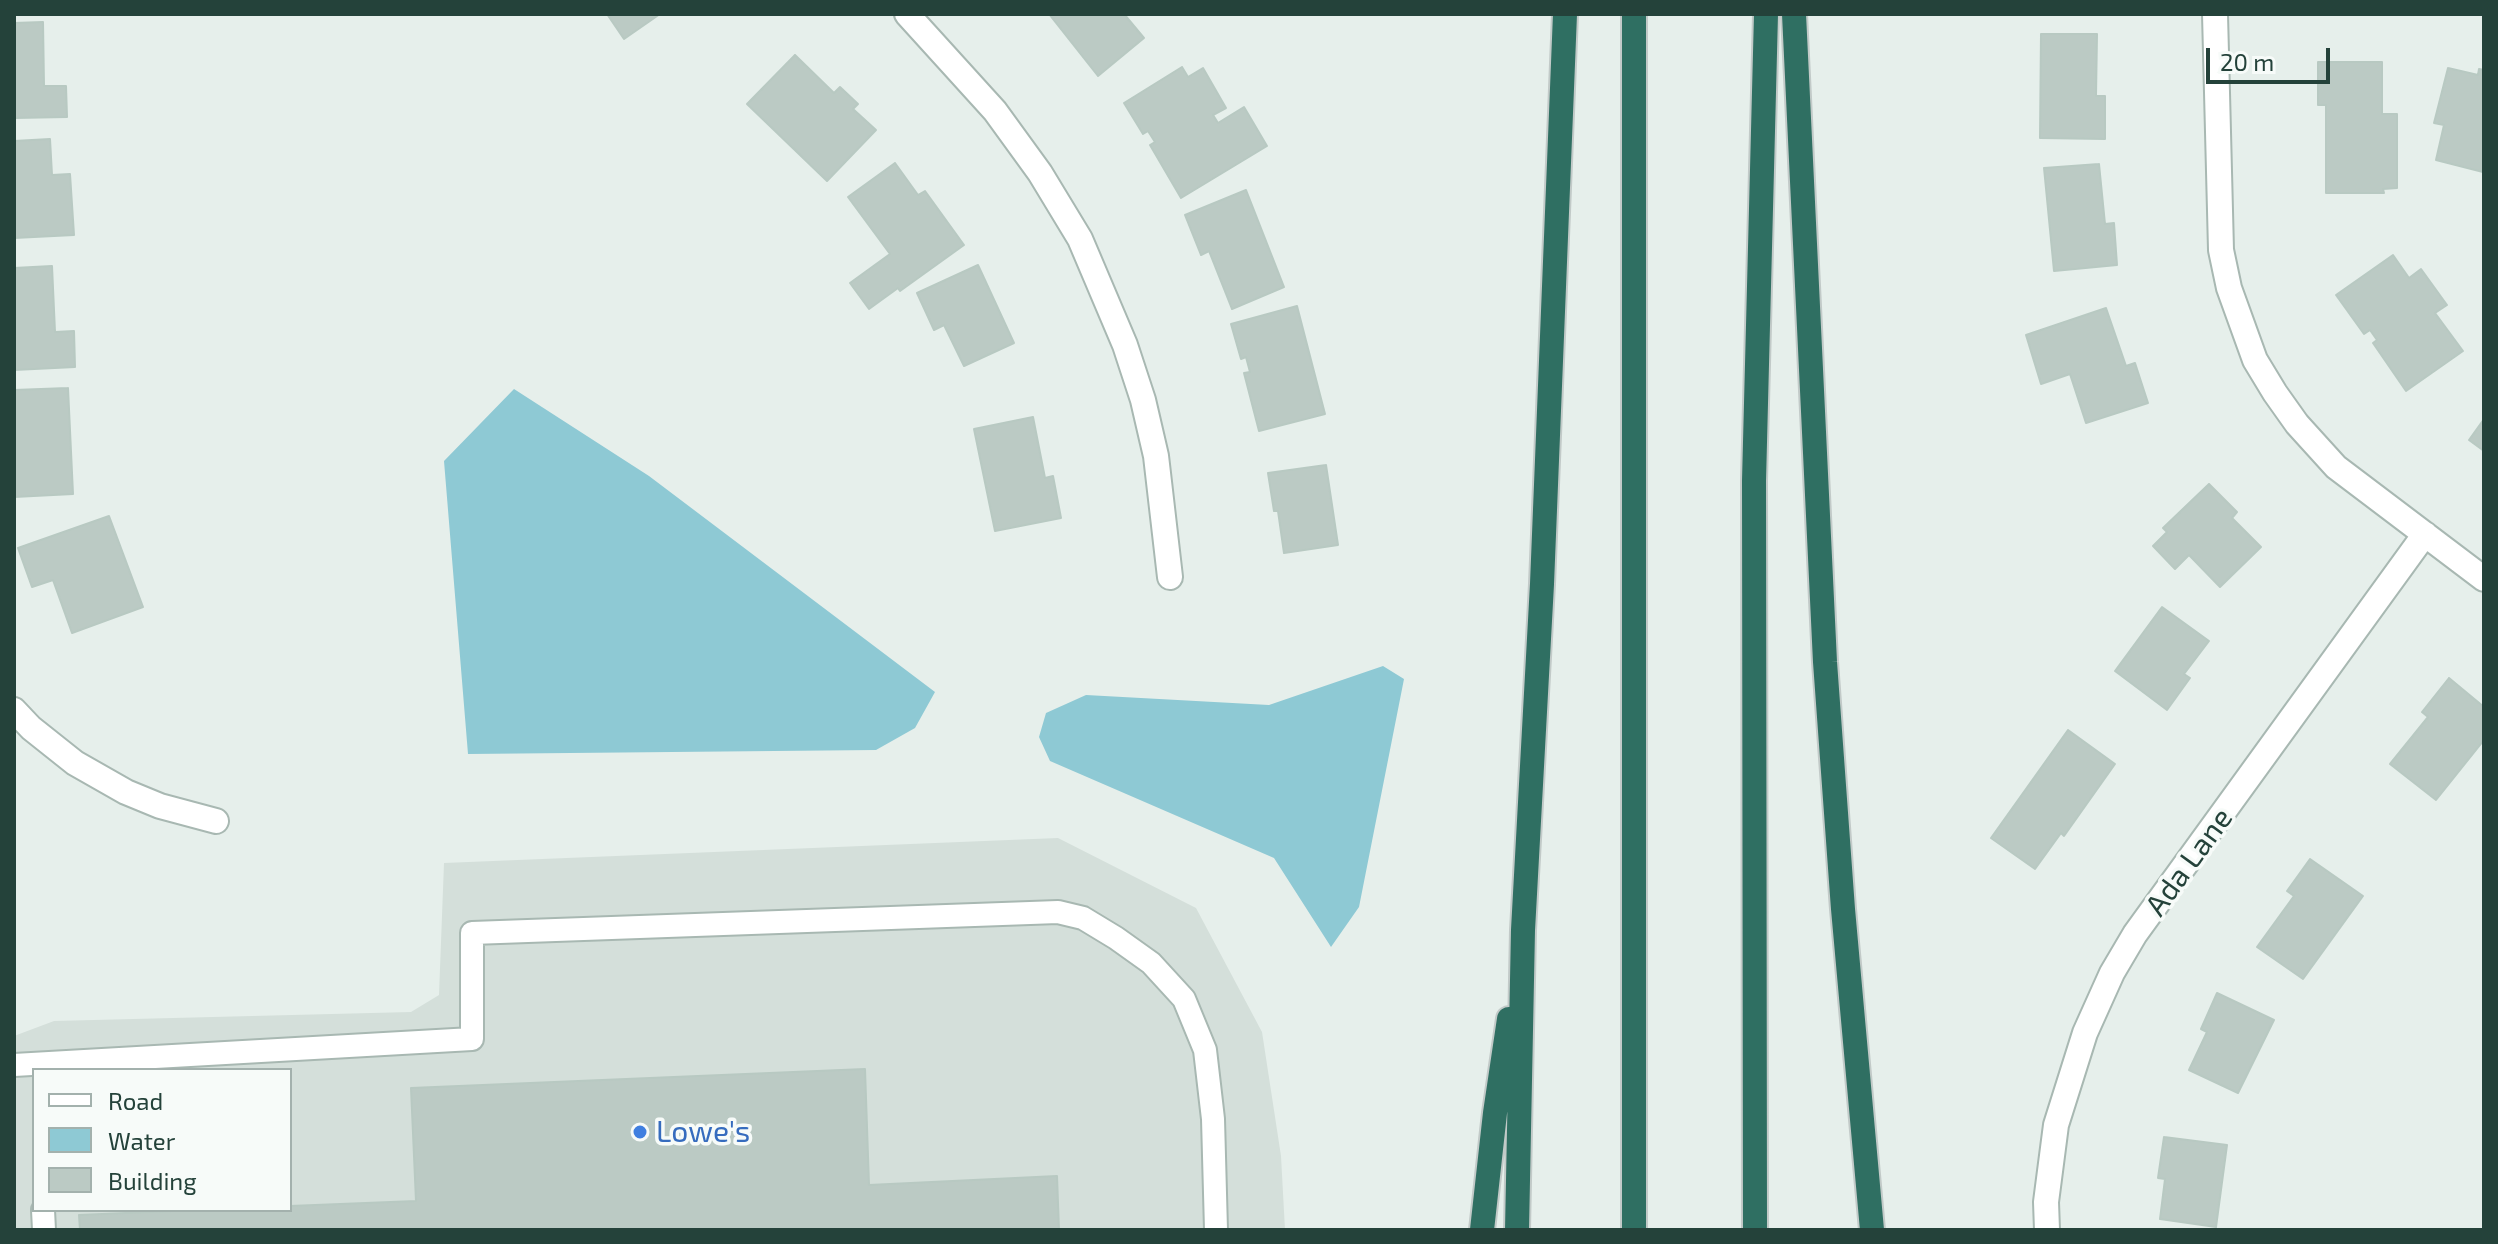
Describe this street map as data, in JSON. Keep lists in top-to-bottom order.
{
  "streets": {
    "street": ["Ada Lane"]
  },
  "places": ["Lowe's"],
  "legend": ["Road", "Water", "Building"],
  "scale_bar": "20 m"
}
